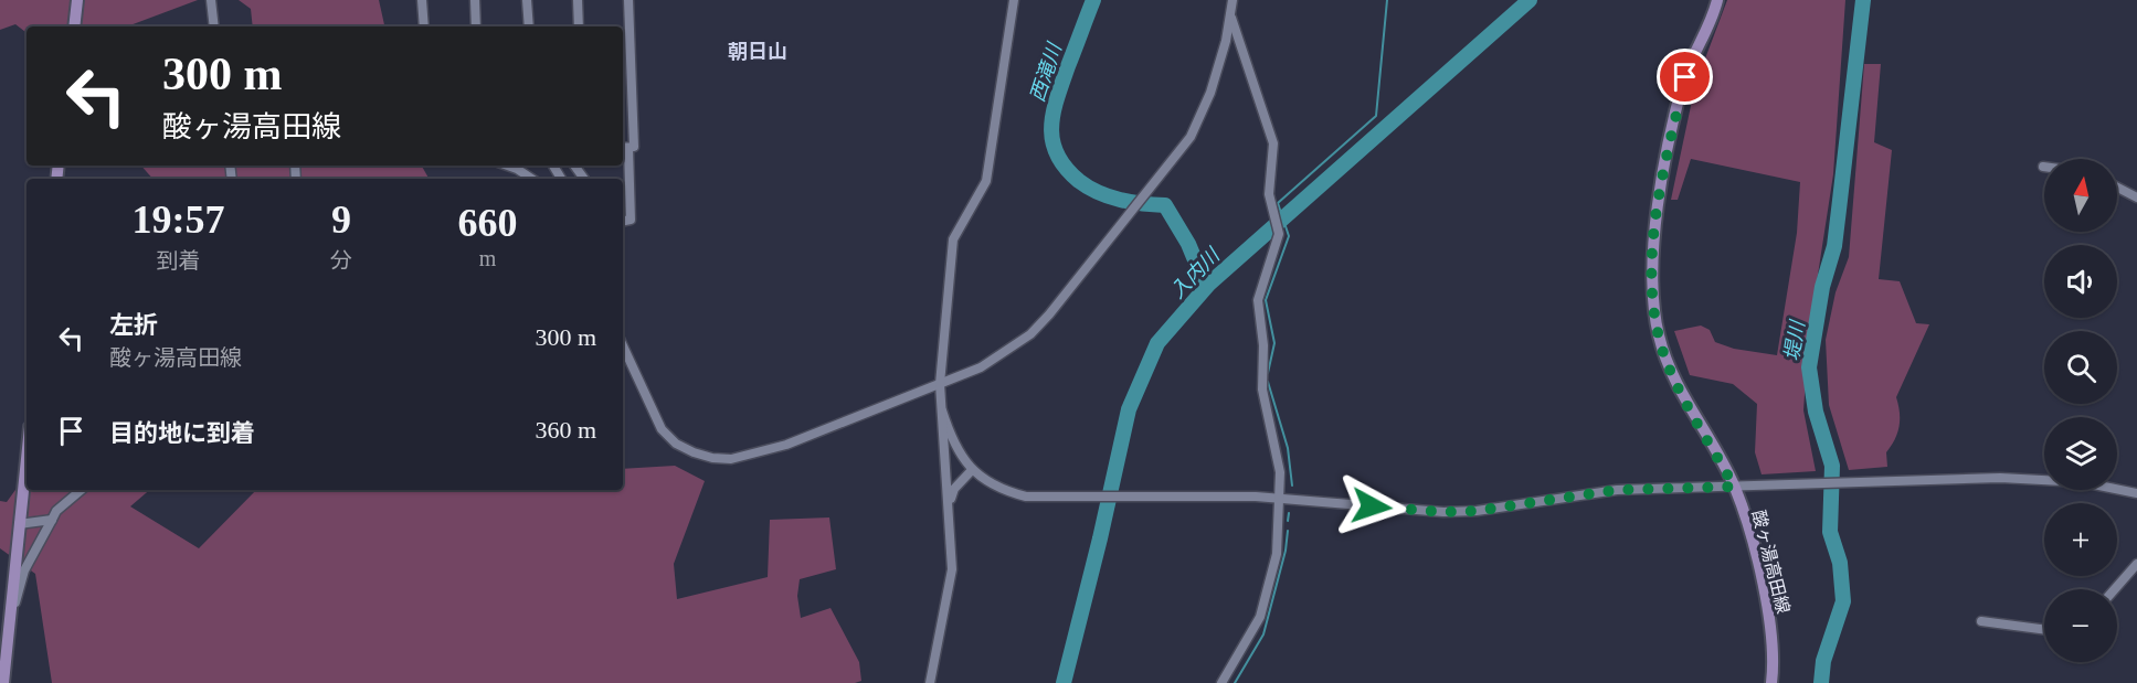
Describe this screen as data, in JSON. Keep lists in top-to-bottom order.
{
  "streets": {
    "main road": ["酸ヶ湯高田線"]
  },
  "districts": ["朝日山"],
  "water": ["西滝川", "入内川", "堤川"],
  "north": "top",
  "page": {
    "turn": ["300 m", "酸ヶ湯高田線"],
    "map_buttons": ["+", "−"],
    "eta": [
      "19:57",
      "到着",
      "9",
      "分",
      "660",
      "m"
    ],
    "list": [
      {
        "name": "左折",
        "note": "酸ヶ湯高田線",
        "value": "300 m"
      },
      {
        "name": "目的地に到着",
        "value": "360 m"
      }
    ]
  }
}
